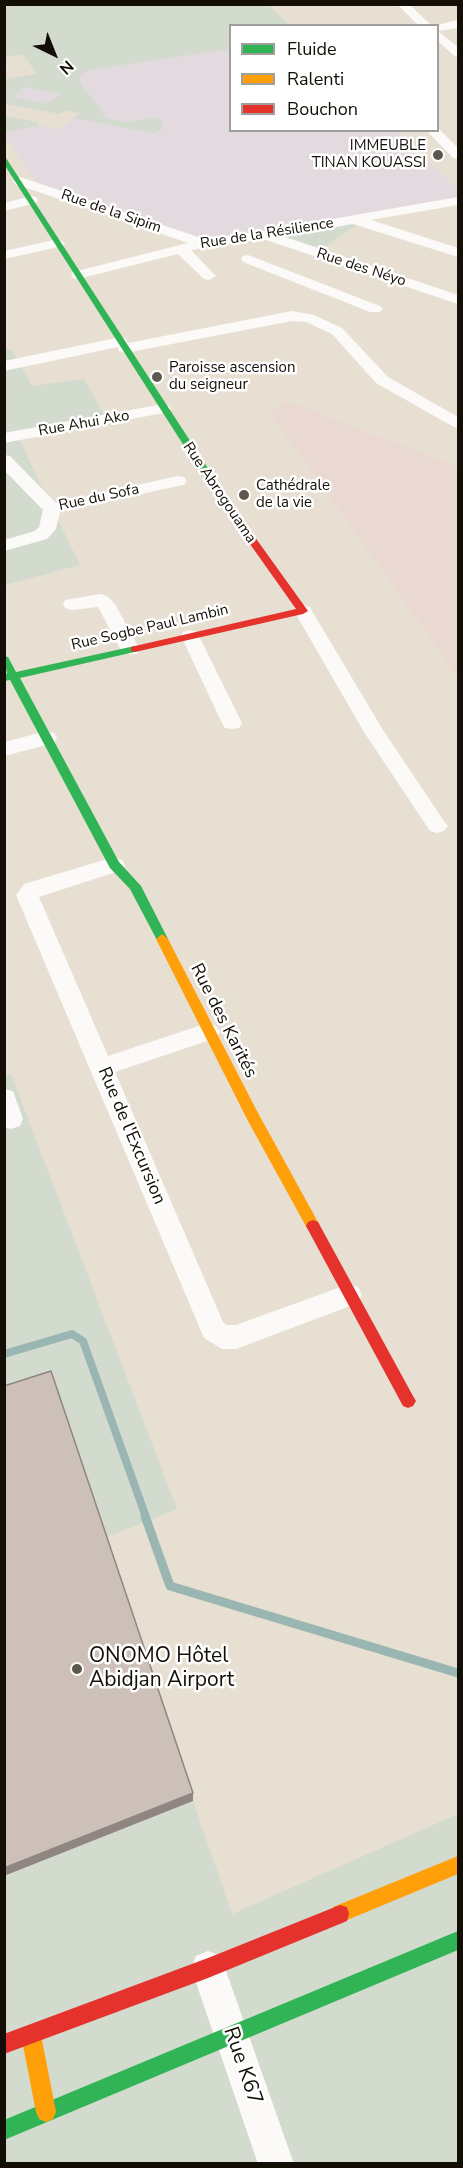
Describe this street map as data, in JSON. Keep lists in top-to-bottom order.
{
  "streets": {
    "street": [
      "Rue de la Sipim",
      "Rue de la Résilience",
      "Rue des Néyo",
      "Rue Ahui Ako",
      "Rue Abrogouama",
      "Rue du Sofa",
      "Rue Sogbe Paul Lambin",
      "Rue des Karités",
      "Rue de l'Excursion",
      "Rue K67"
    ]
  },
  "crossings": [
    ["Rue de la Sipim", "Rue de la Résilience"],
    ["Rue de la Sipim", "Rue Abrogouama"],
    ["Rue de la Résilience", "Rue des Néyo"],
    ["Rue de la Résilience", "Rue Abrogouama"],
    ["Rue Ahui Ako", "Rue Abrogouama"],
    ["Rue Abrogouama", "Rue Sogbe Paul Lambin"],
    ["Rue Sogbe Paul Lambin", "Rue des Karités"],
    ["Rue des Karités", "Rue de l'Excursion"]
  ],
  "places": [
    "IMMEUBLE TINAN KOUASSI",
    "Paroisse ascension du seigneur",
    "Cathédrale de la vie",
    "ONOMO Hôtel Abidjan Airport"
  ],
  "legend": ["Fluide", "Ralenti", "Bouchon"],
  "north": "bottom right"
}
